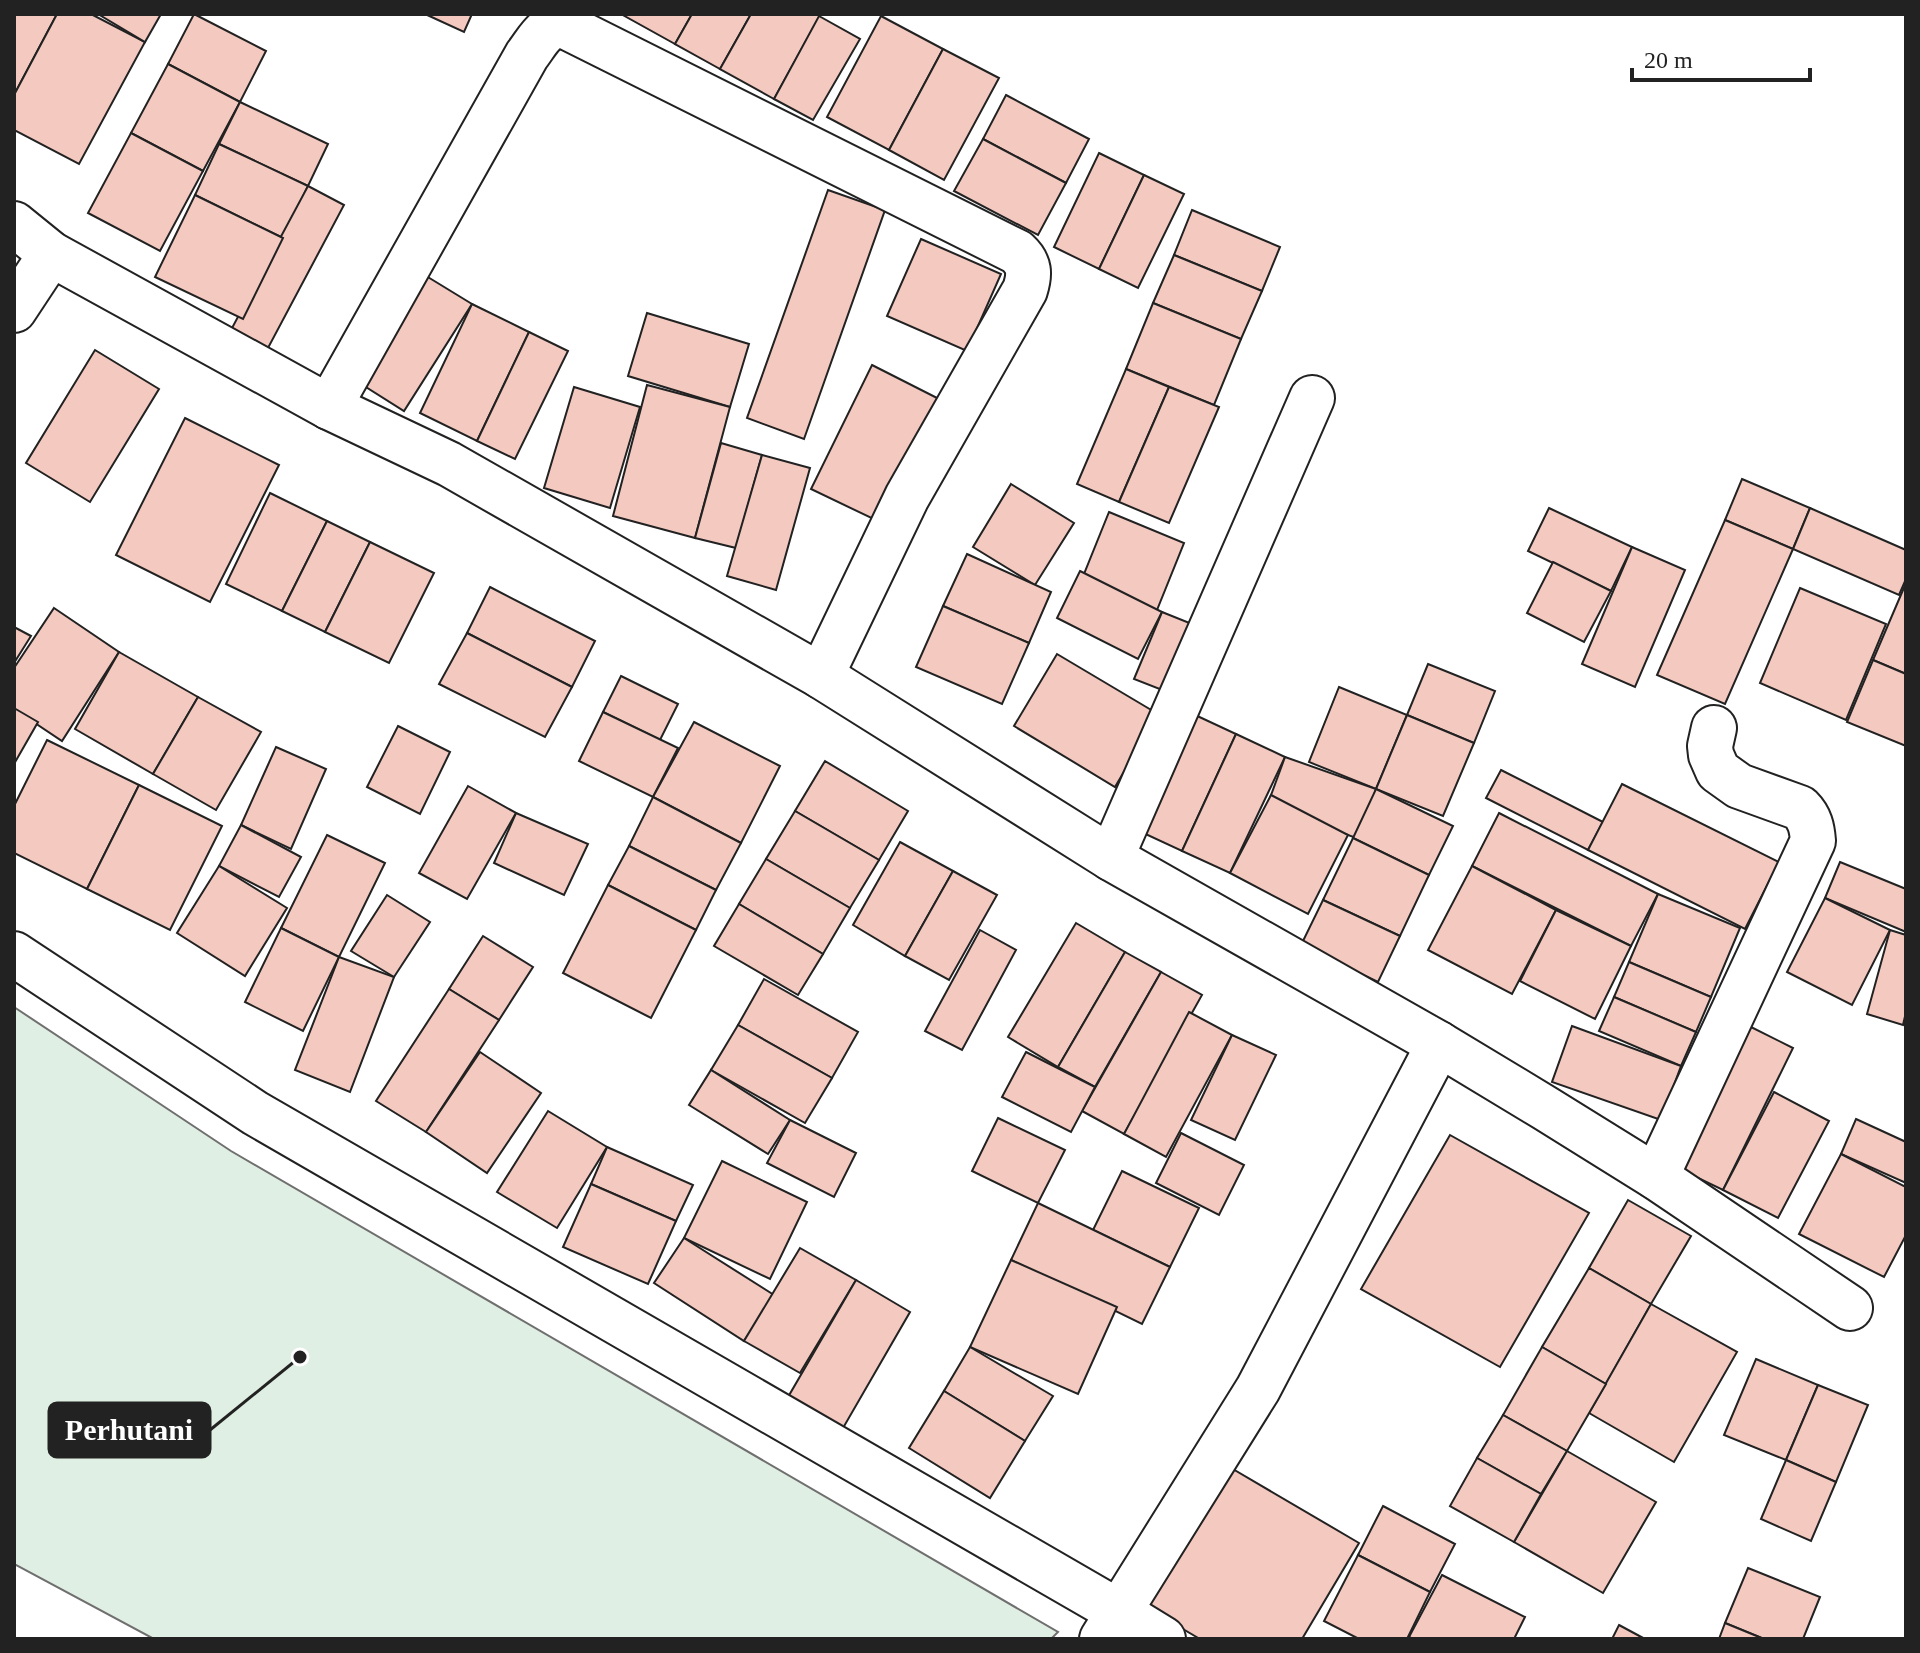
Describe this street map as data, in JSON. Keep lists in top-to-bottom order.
{
  "places": ["Perhutani"],
  "scale_bar": "20 m"
}
